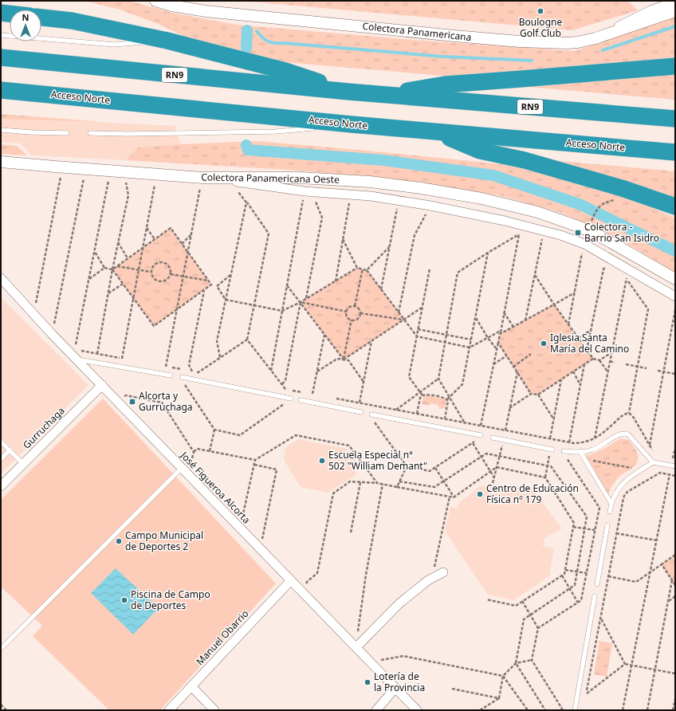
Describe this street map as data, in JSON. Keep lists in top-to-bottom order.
{
  "streets": {
    "highway": ["RN9", "Acceso Norte"],
    "street": [
      "Colectora Panamericana",
      "Colectora Panamericana Oeste",
      "Gurruchaga",
      "José Figueroa Alcorta",
      "Manuel Obarrio"
    ]
  },
  "crossings": [
    ["Gurruchaga", "José Figueroa Alcorta"],
    ["José Figueroa Alcorta", "Manuel Obarrio"]
  ],
  "places": {
    "other": [
      "Boulogne Golf Club",
      "Iglesia Santa María del Camino",
      "Escuela Especial n° 502 \"William Demant\"",
      "Centro de Educación Física nº 179",
      "Campo Municipal de Deportes 2",
      "Piscina de Campo de Deportes",
      "Lotería de la Provincia"
    ],
    "transit": ["Colectora - Barrio San Isidro", "Alcorta y Gurruchaga"]
  },
  "north": "top"
}
